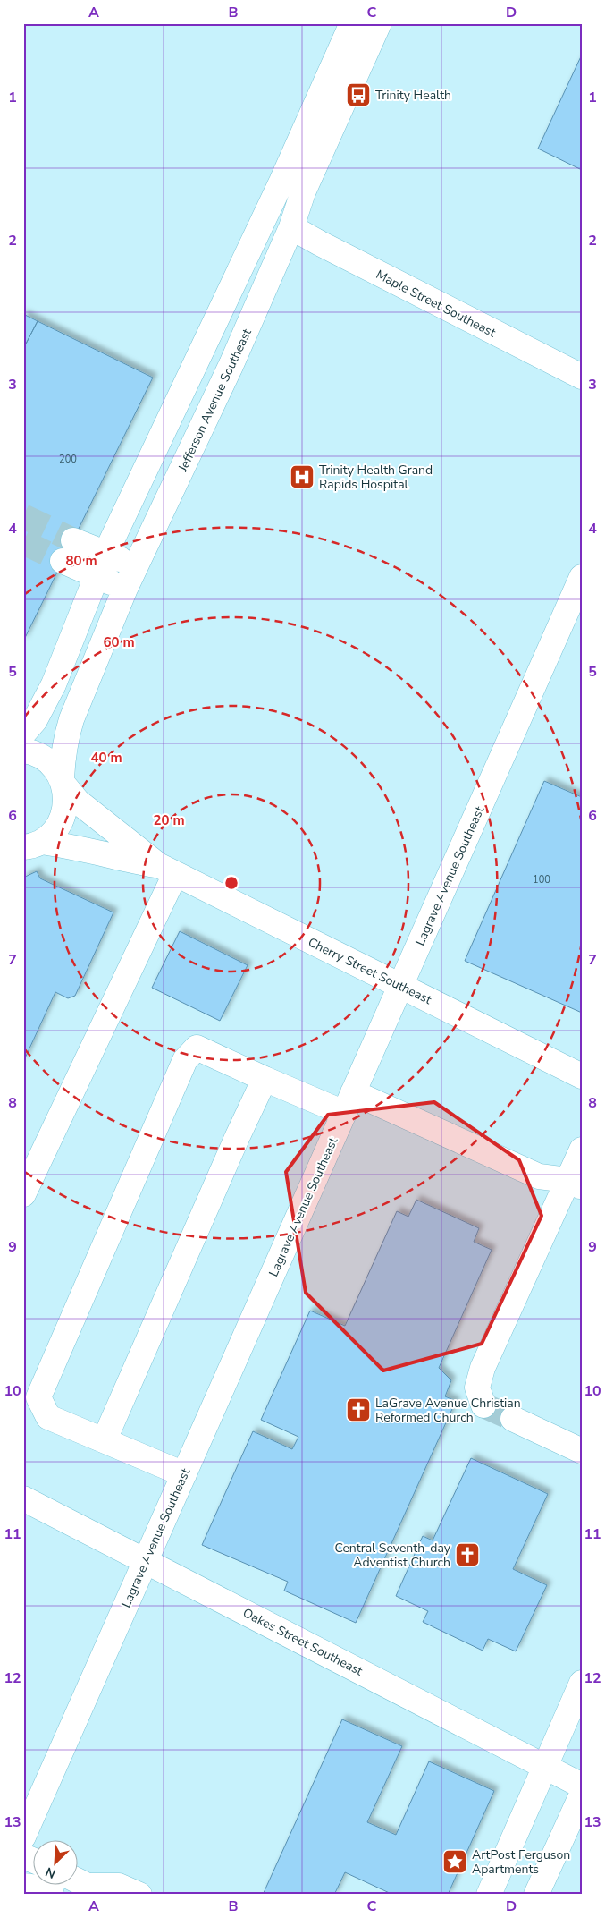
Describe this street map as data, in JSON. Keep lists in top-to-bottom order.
{
  "streets": {
    "street": [
      "Maple Street Southeast",
      "Jefferson Avenue Southeast",
      "Lagrave Avenue Southeast",
      "Cherry Street Southeast",
      "Oakes Street Southeast"
    ]
  },
  "crossings": [
    ["Maple Street Southeast", "Jefferson Avenue Southeast"],
    ["Jefferson Avenue Southeast", "Cherry Street Southeast"],
    ["Lagrave Avenue Southeast", "Cherry Street Southeast"],
    ["Lagrave Avenue Southeast", "Oakes Street Southeast"]
  ],
  "places": {
    "bus stop": ["Trinity Health"],
    "hospital": ["Trinity Health Grand Rapids Hospital"],
    "church": ["LaGrave Avenue Christian Reformed Church", "Central Seventh-day Adventist Church"],
    "place": ["ArtPost Ferguson Apartments"]
  },
  "house_numbers": ["200", "100"],
  "north": "bottom left",
  "grid": {
    "columns": [
      "A",
      "B",
      "C",
      "D"
    ],
    "rows": [
      "1",
      "2",
      "3",
      "4",
      "5",
      "6",
      "7",
      "8",
      "9",
      "10",
      "11",
      "12",
      "13"
    ]
  },
  "rings": [
    "80 m",
    "60 m",
    "40 m",
    "20 m"
  ]
}
